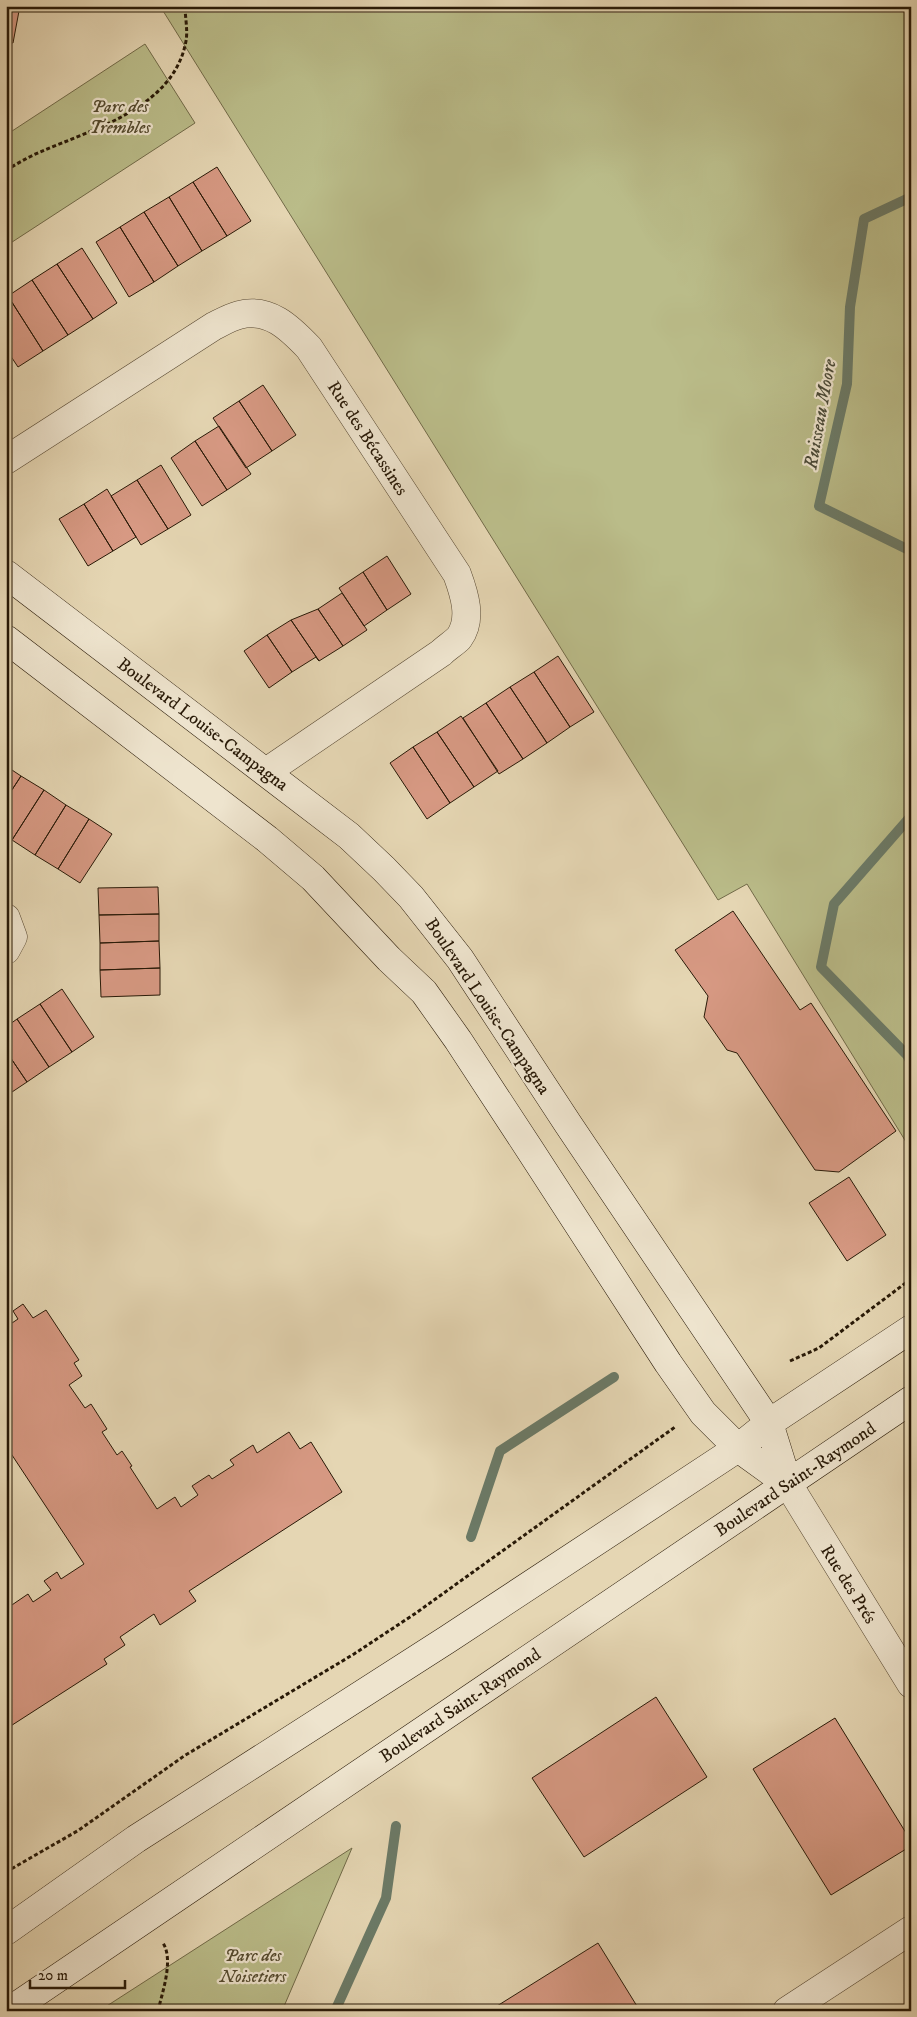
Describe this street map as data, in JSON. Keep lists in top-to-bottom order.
{
  "streets": {
    "street": [
      "Rue des Bécassines",
      "Boulevard Louise-Campagna",
      "Boulevard Saint-Raymond",
      "Rue des Prés"
    ]
  },
  "crossings": [
    ["Rue des Bécassines", "Boulevard Louise-Campagna"],
    ["Boulevard Louise-Campagna", "Boulevard Saint-Raymond"],
    ["Boulevard Louise-Campagna", "Rue des Prés"],
    ["Boulevard Saint-Raymond", "Rue des Prés"]
  ],
  "water": ["Ruisseau Moore"],
  "parks": ["Parc des Trembles", "Parc des Noisetiers"],
  "scale_bar": "20 m"
}
